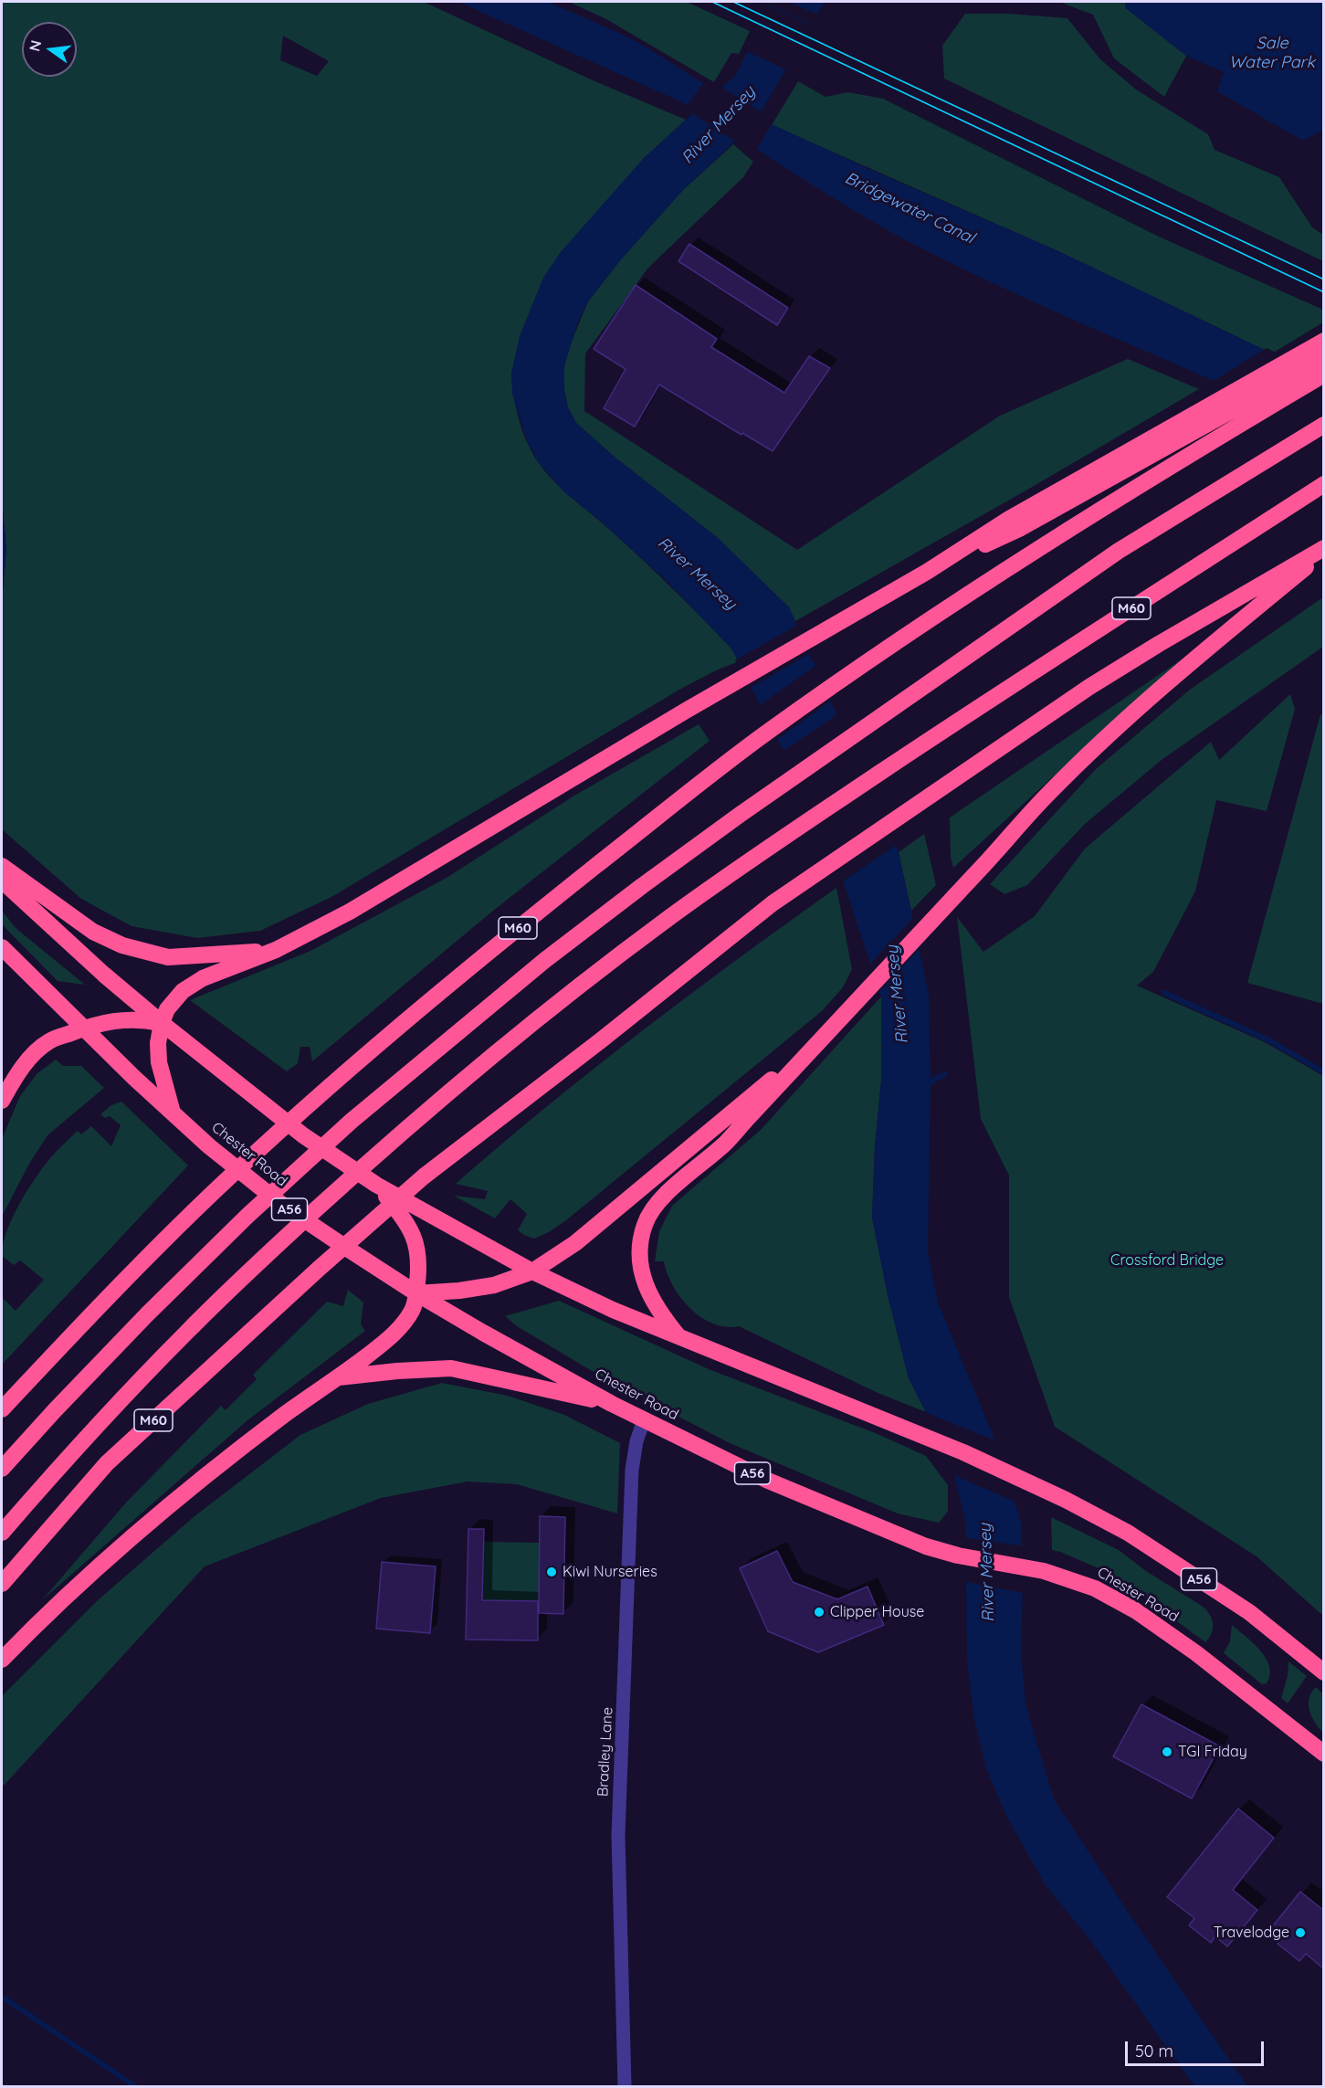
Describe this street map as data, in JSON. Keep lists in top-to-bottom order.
{
  "streets": {
    "highway": ["M60", "Chester Road", "A56"],
    "street": ["Bradley Lane"]
  },
  "crossings": [
    ["Chester Road", "A56"],
    ["Chester Road", "Bradley Lane"]
  ],
  "water": ["Sale Water Park", "River Mersey", "Bridgewater Canal"],
  "parks": ["Crossford Bridge"],
  "places": [
    "Kiwi Nurseries",
    "Clipper House",
    "TGI Friday",
    "Travelodge"
  ],
  "scale_bar": "50 m",
  "north": "left"
}
